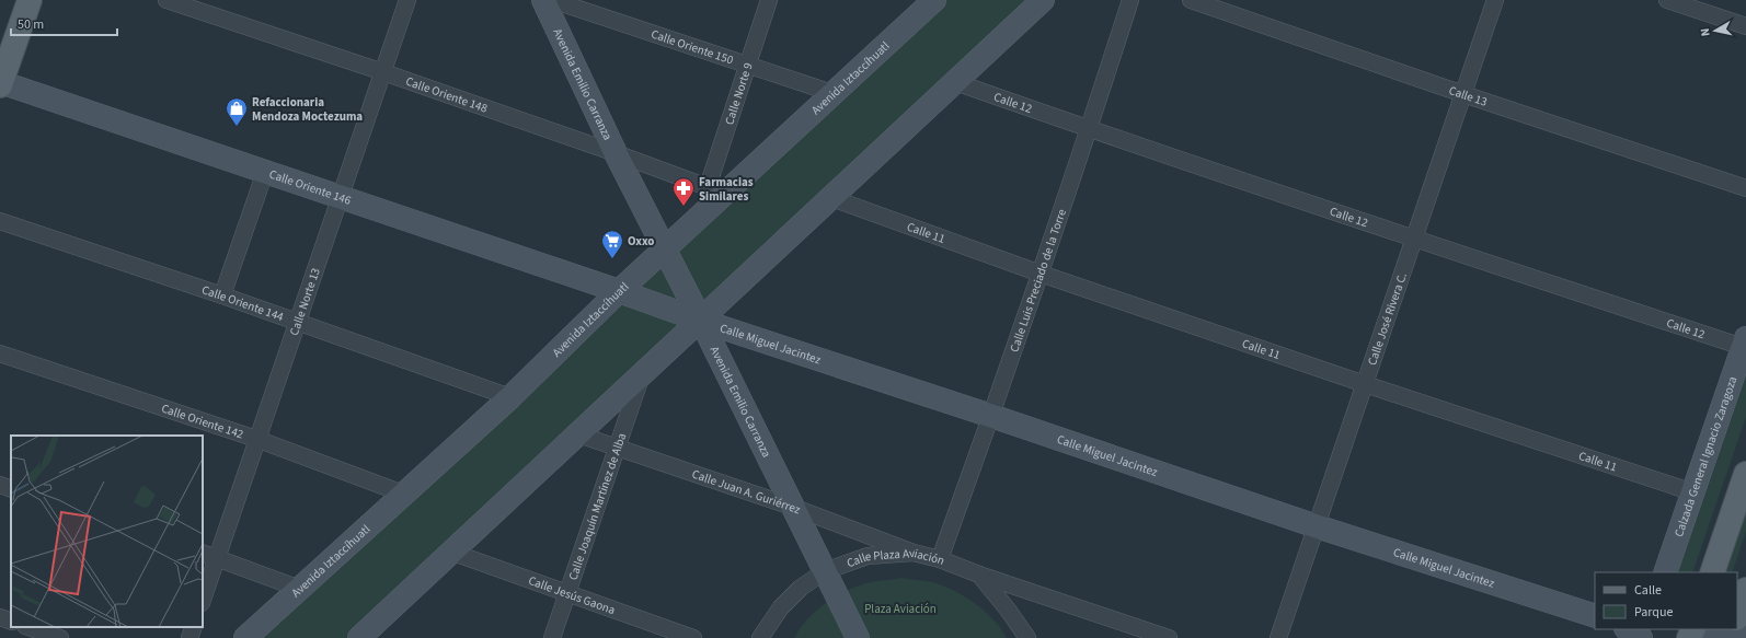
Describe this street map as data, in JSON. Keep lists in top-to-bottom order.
{
  "streets": {
    "street": [
      "Calle Oriente 150",
      "Avenida Iztaccíhuatl",
      "Avenida Emilio Carranza",
      "Calle Norte 9",
      "Calle Oriente 148",
      "Calle 13",
      "Calle 12",
      "Calle Oriente 146",
      "Calle 11",
      "Calle Luis Preciado de la Torre",
      "Calle Norte 13",
      "Calle Oriente 144",
      "Calle José Rivera C.",
      "Calle Miguel Jacintez",
      "Calle Oriente 142",
      "Calzada General Ignacio Zaragoza",
      "Calle Juan A. Guriérrez",
      "Calle Joaquín Martínez de Alba",
      "Calle Plaza Aviación",
      "Calle Jesús Gaona"
    ]
  },
  "crossings": [
    ["Calle Oriente 150", "Avenida Iztaccíhuatl"],
    ["Calle Oriente 150", "Calle Norte 9"],
    ["Avenida Iztaccíhuatl", "Avenida Emilio Carranza"],
    ["Avenida Iztaccíhuatl", "Calle Norte 9"],
    ["Avenida Iztaccíhuatl", "Calle Oriente 148"],
    ["Avenida Iztaccíhuatl", "Calle Oriente 146"],
    ["Avenida Iztaccíhuatl", "Calle Oriente 144"],
    ["Avenida Iztaccíhuatl", "Calle Miguel Jacintez"],
    ["Avenida Iztaccíhuatl", "Calle Oriente 142"],
    ["Avenida Emilio Carranza", "Calle Oriente 148"],
    ["Avenida Emilio Carranza", "Calle Miguel Jacintez"],
    ["Avenida Emilio Carranza", "Calle Juan A. Guriérrez"],
    ["Avenida Emilio Carranza", "Calle Plaza Aviación"],
    ["Calle Norte 9", "Calle Oriente 148"],
    ["Calle Oriente 148", "Calle Norte 13"],
    ["Calle 13", "Calle José Rivera C."],
    ["Calle 12", "Calle Luis Preciado de la Torre"],
    ["Calle 12", "Calle José Rivera C."],
    ["Calle 12", "Calzada General Ignacio Zaragoza"],
    ["Calle Oriente 146", "Calle Norte 13"],
    ["Calle Oriente 146", "Calle Miguel Jacintez"],
    ["Calle 11", "Calle Luis Preciado de la Torre"],
    ["Calle 11", "Calle José Rivera C."],
    ["Calle 11", "Calzada General Ignacio Zaragoza"],
    ["Calle Luis Preciado de la Torre", "Calle Miguel Jacintez"],
    ["Calle Luis Preciado de la Torre", "Calle Plaza Aviación"],
    ["Calle Norte 13", "Calle Oriente 144"],
    ["Calle Norte 13", "Calle Oriente 142"],
    ["Calle José Rivera C.", "Calle Miguel Jacintez"],
    ["Calle Juan A. Guriérrez", "Calle Joaquín Martínez de Alba"],
    ["Calle Juan A. Guriérrez", "Calle Plaza Aviación"],
    ["Calle Joaquín Martínez de Alba", "Calle Jesús Gaona"]
  ],
  "parks": ["Plaza Aviación"],
  "places": {
    "shop": ["Refaccionaria Mendoza Moctezuma"],
    "pharmacy": ["Farmacias Similares"],
    "supermarket": ["Oxxo"]
  },
  "legend": ["Calle", "Parque"],
  "scale_bar": "50 m",
  "north": "left"
}
